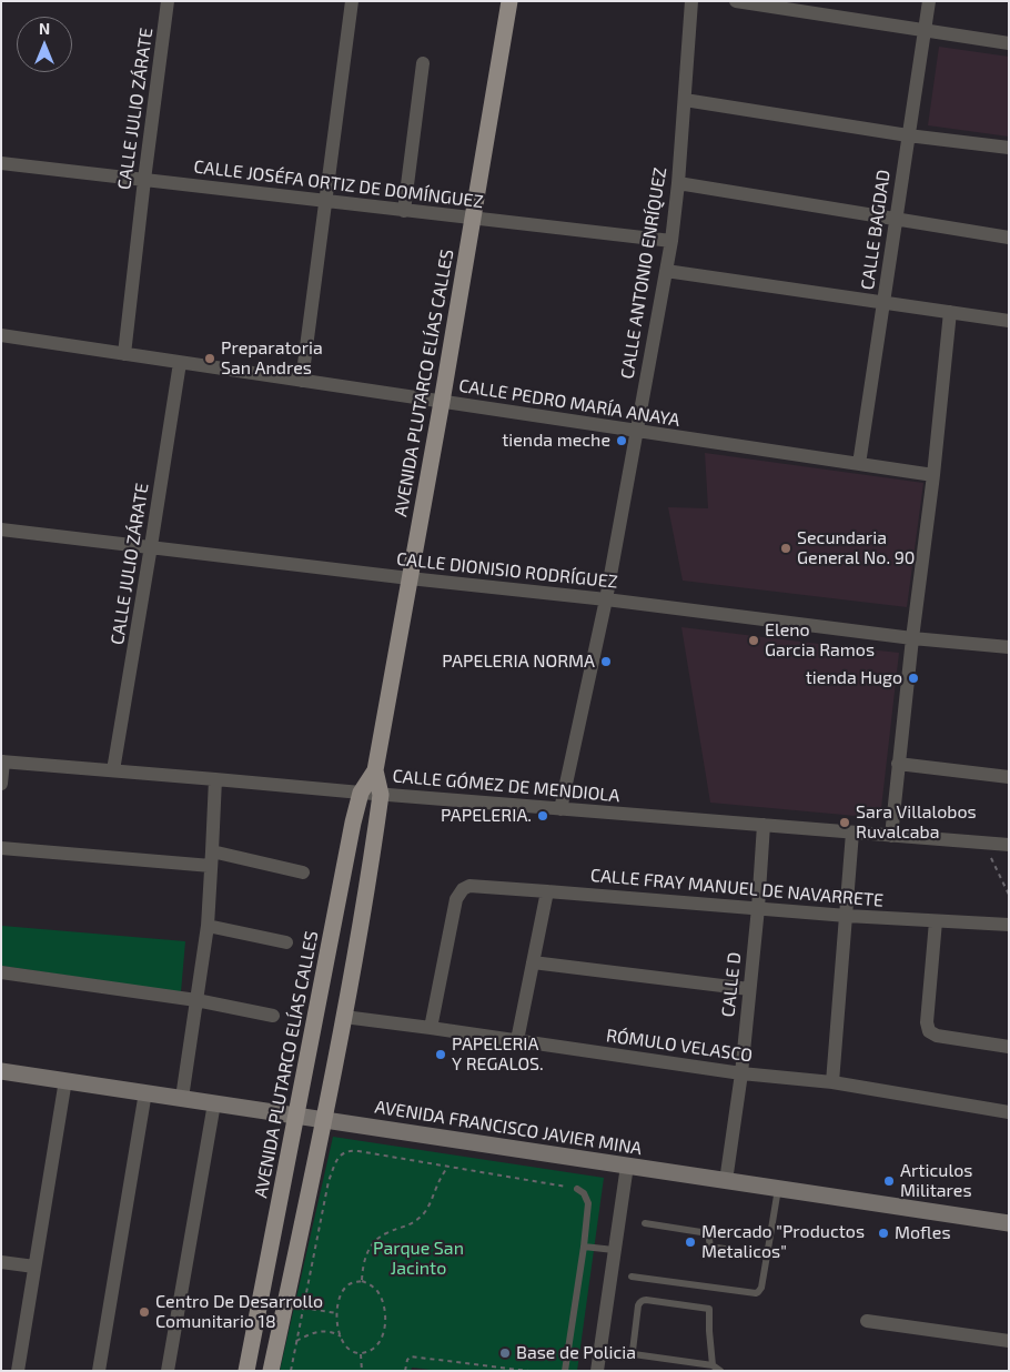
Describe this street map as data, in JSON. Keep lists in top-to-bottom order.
{
  "streets": {
    "main road": ["AVENIDA PLUTARCO ELÍAS CALLES", "AVENIDA FRANCISCO JAVIER MINA"],
    "street": [
      "CALLE JULIO ZÁRATE",
      "CALLE JOSÉFA ORTIZ DE DOMÍNGUEZ",
      "CALLE BAGDAD",
      "CALLE ANTONIO ENRÍQUEZ",
      "CALLE PEDRO MARÍA ANAYA",
      "CALLE DIONISIO RODRÍGUEZ",
      "CALLE GÓMEZ DE MENDIOLA",
      "CALLE FRAY MANUEL DE NAVARRETE",
      "CALLE D",
      "RÓMULO VELASCO"
    ]
  },
  "crossings": [
    ["CALLE JULIO ZÁRATE", "CALLE JOSÉFA ORTIZ DE DOMÍNGUEZ"],
    ["CALLE JULIO ZÁRATE", "CALLE PEDRO MARÍA ANAYA"],
    ["CALLE JULIO ZÁRATE", "CALLE DIONISIO RODRÍGUEZ"],
    ["CALLE JULIO ZÁRATE", "CALLE GÓMEZ DE MENDIOLA"],
    ["CALLE JOSÉFA ORTIZ DE DOMÍNGUEZ", "CALLE ANTONIO ENRÍQUEZ"],
    ["CALLE JOSÉFA ORTIZ DE DOMÍNGUEZ", "AVENIDA PLUTARCO ELÍAS CALLES"],
    ["CALLE BAGDAD", "CALLE PEDRO MARÍA ANAYA"],
    ["CALLE ANTONIO ENRÍQUEZ", "CALLE PEDRO MARÍA ANAYA"],
    ["CALLE ANTONIO ENRÍQUEZ", "CALLE DIONISIO RODRÍGUEZ"],
    ["CALLE ANTONIO ENRÍQUEZ", "CALLE GÓMEZ DE MENDIOLA"],
    ["AVENIDA PLUTARCO ELÍAS CALLES", "CALLE PEDRO MARÍA ANAYA"],
    ["AVENIDA PLUTARCO ELÍAS CALLES", "CALLE DIONISIO RODRÍGUEZ"],
    ["AVENIDA PLUTARCO ELÍAS CALLES", "CALLE GÓMEZ DE MENDIOLA"],
    ["AVENIDA PLUTARCO ELÍAS CALLES", "RÓMULO VELASCO"],
    ["AVENIDA PLUTARCO ELÍAS CALLES", "AVENIDA FRANCISCO JAVIER MINA"],
    ["CALLE GÓMEZ DE MENDIOLA", "CALLE D"],
    ["CALLE FRAY MANUEL DE NAVARRETE", "CALLE D"],
    ["CALLE FRAY MANUEL DE NAVARRETE", "RÓMULO VELASCO"],
    ["CALLE D", "RÓMULO VELASCO"],
    ["CALLE D", "AVENIDA FRANCISCO JAVIER MINA"]
  ],
  "parks": ["Parque San Jacinto"],
  "places": [
    "Preparatoria San Andres",
    "tienda meche",
    "Secundaria General No. 90",
    "Eleno Garcia Ramos",
    "PAPELERIA NORMA",
    "tienda Hugo",
    "PAPELERIA.",
    "Sara Villalobos Ruvalcaba",
    "PAPELERIA Y REGALOS.",
    "Articulos Militares",
    "Mofles",
    "Mercado \"Productos Metalicos\"",
    "Centro De Desarrollo Comunitario 18",
    "Base de Policia"
  ],
  "north": "top"
}
